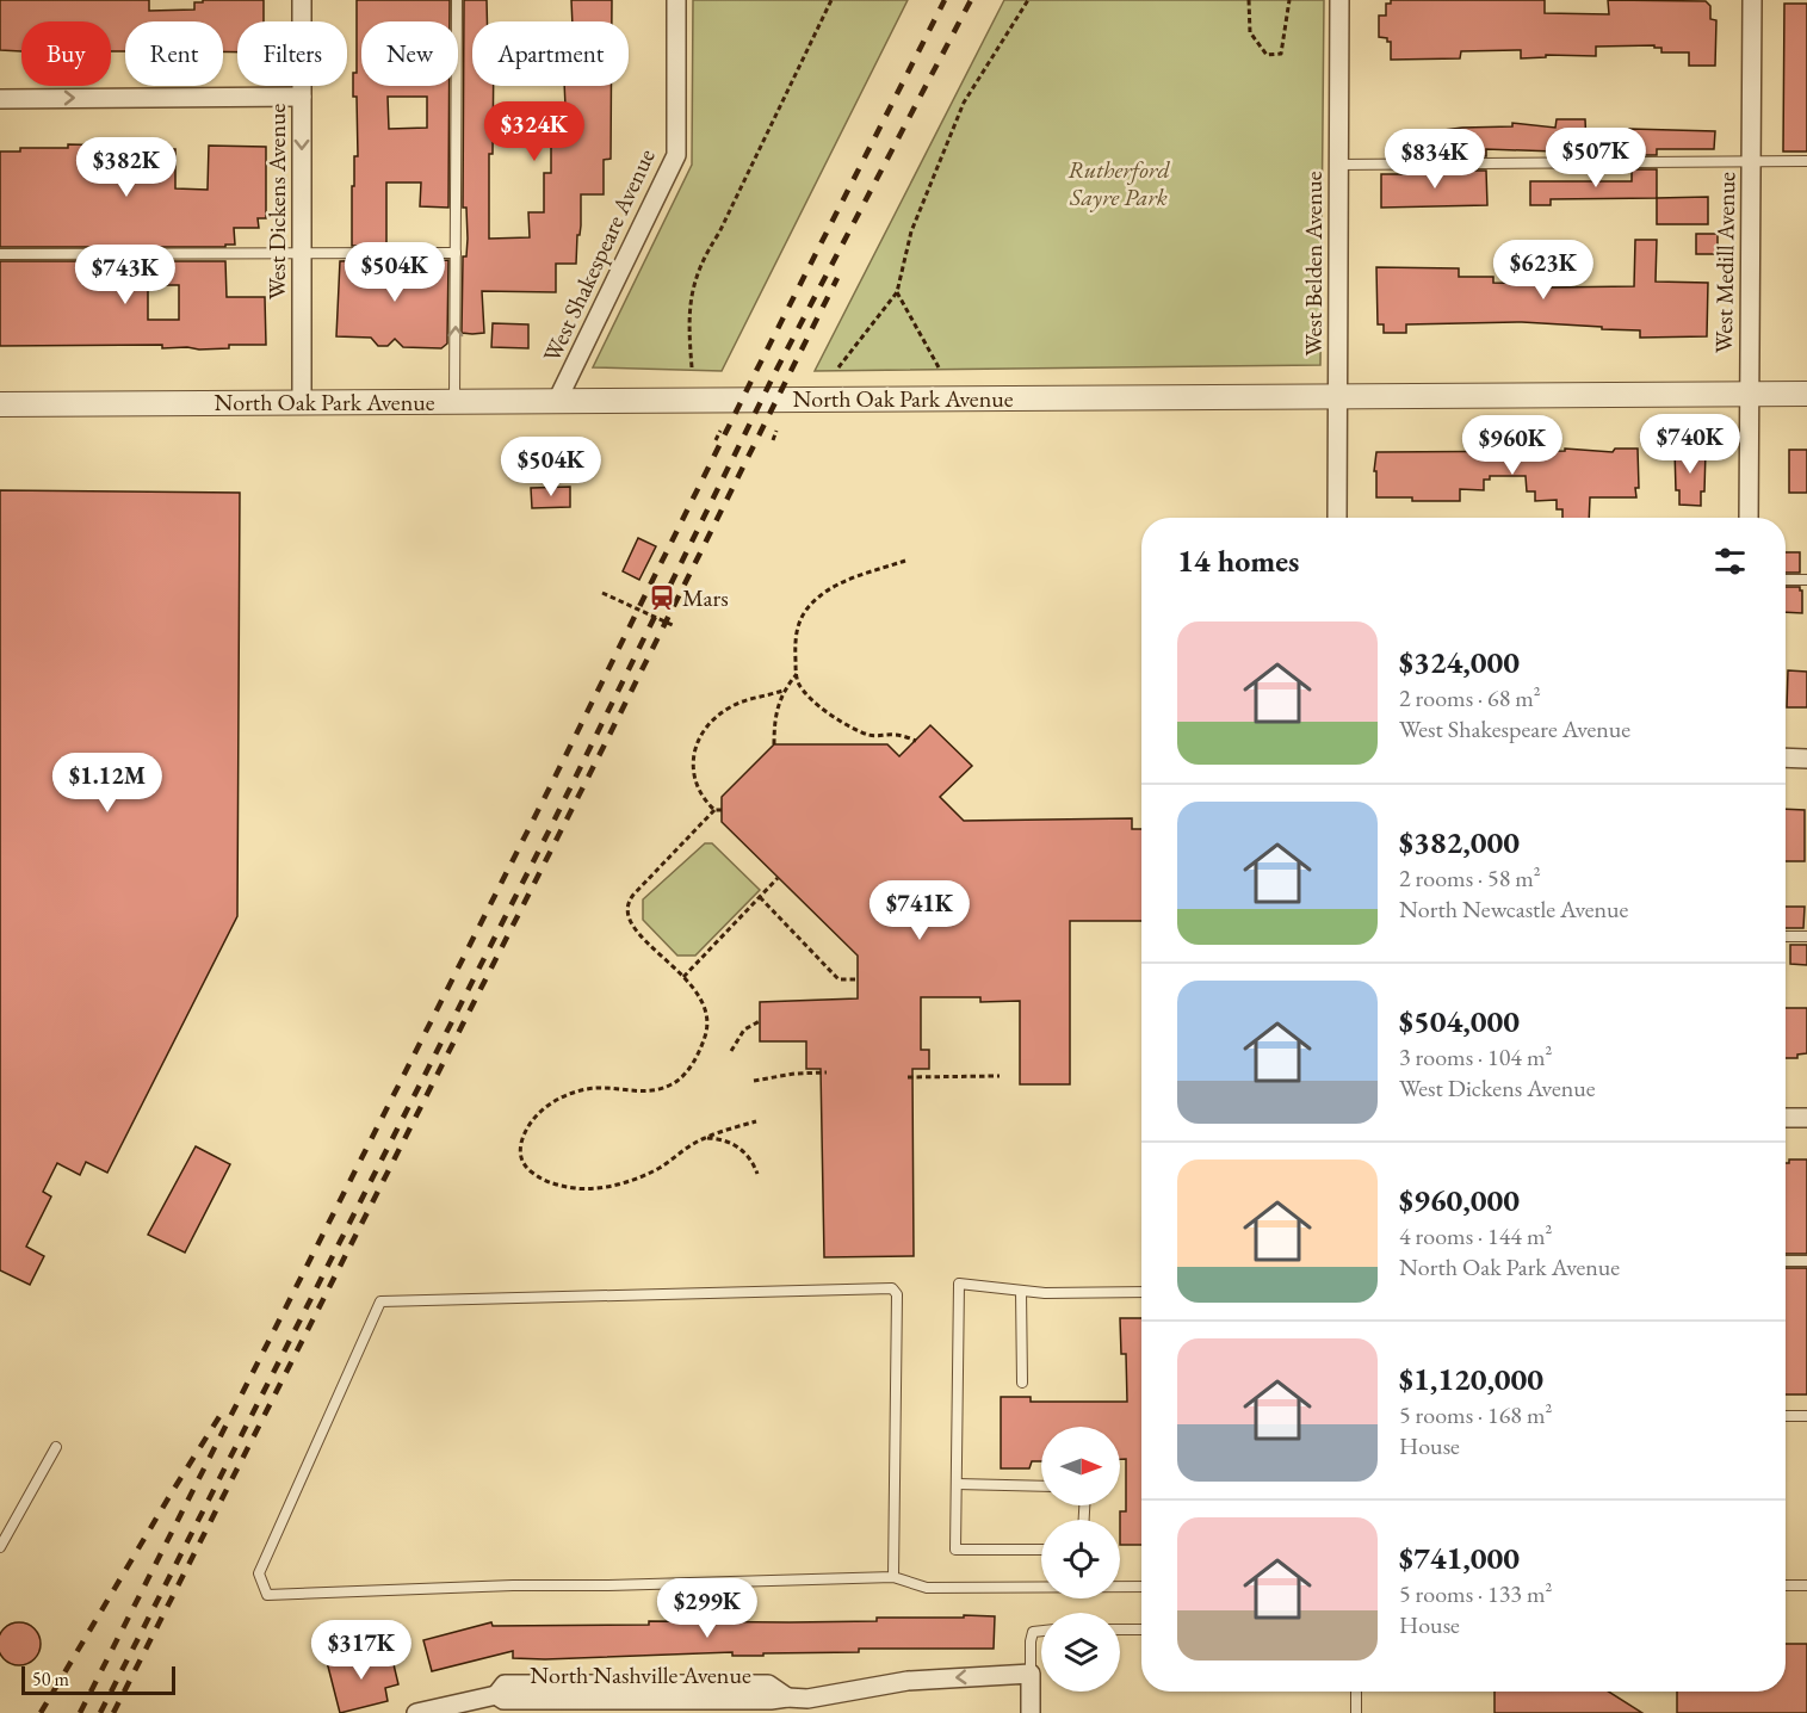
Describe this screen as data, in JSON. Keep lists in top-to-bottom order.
{
  "streets": {
    "street": [
      "West Dickens Avenue",
      "West Shakespeare Avenue",
      "West Medill Avenue",
      "West Belden Avenue",
      "North Oak Park Avenue",
      "North Nashville Avenue"
    ]
  },
  "crossings": [
    ["West Dickens Avenue", "North Oak Park Avenue"],
    ["West Shakespeare Avenue", "North Oak Park Avenue"],
    ["West Medill Avenue", "North Oak Park Avenue"],
    ["West Belden Avenue", "North Oak Park Avenue"]
  ],
  "one_way": ["West Dickens Avenue", "North Nashville Avenue"],
  "parks": ["Rutherford Sayre Park"],
  "places": {
    "station": ["Mars"]
  },
  "scale_bar": "50 m",
  "north": "right",
  "page": {
    "chip": [
      "Buy",
      "Rent",
      "Filters",
      "New",
      "Apartment"
    ],
    "price": [
      "$324K",
      "$507K",
      "$834K",
      "$382K",
      "$623K",
      "$504K",
      "$743K",
      "$740K",
      "$960K",
      "$504K",
      "$1.12M",
      "$741K",
      "$299K",
      "$317K"
    ],
    "heading": "14 homes",
    "list": [
      {
        "name": "$324,000",
        "note": "2 rooms · 68 m² · West Shakespeare Avenue"
      },
      {
        "name": "$382,000",
        "note": "2 rooms · 58 m² · North Newcastle Avenue"
      },
      {
        "name": "$504,000",
        "note": "3 rooms · 104 m² · West Dickens Avenue"
      },
      {
        "name": "$960,000",
        "note": "4 rooms · 144 m² · North Oak Park Avenue"
      },
      {
        "name": "$1,120,000",
        "note": "5 rooms · 168 m² · House"
      },
      {
        "name": "$741,000",
        "note": "5 rooms · 133 m² · House"
      }
    ],
    "scale": "50 m"
  }
}
